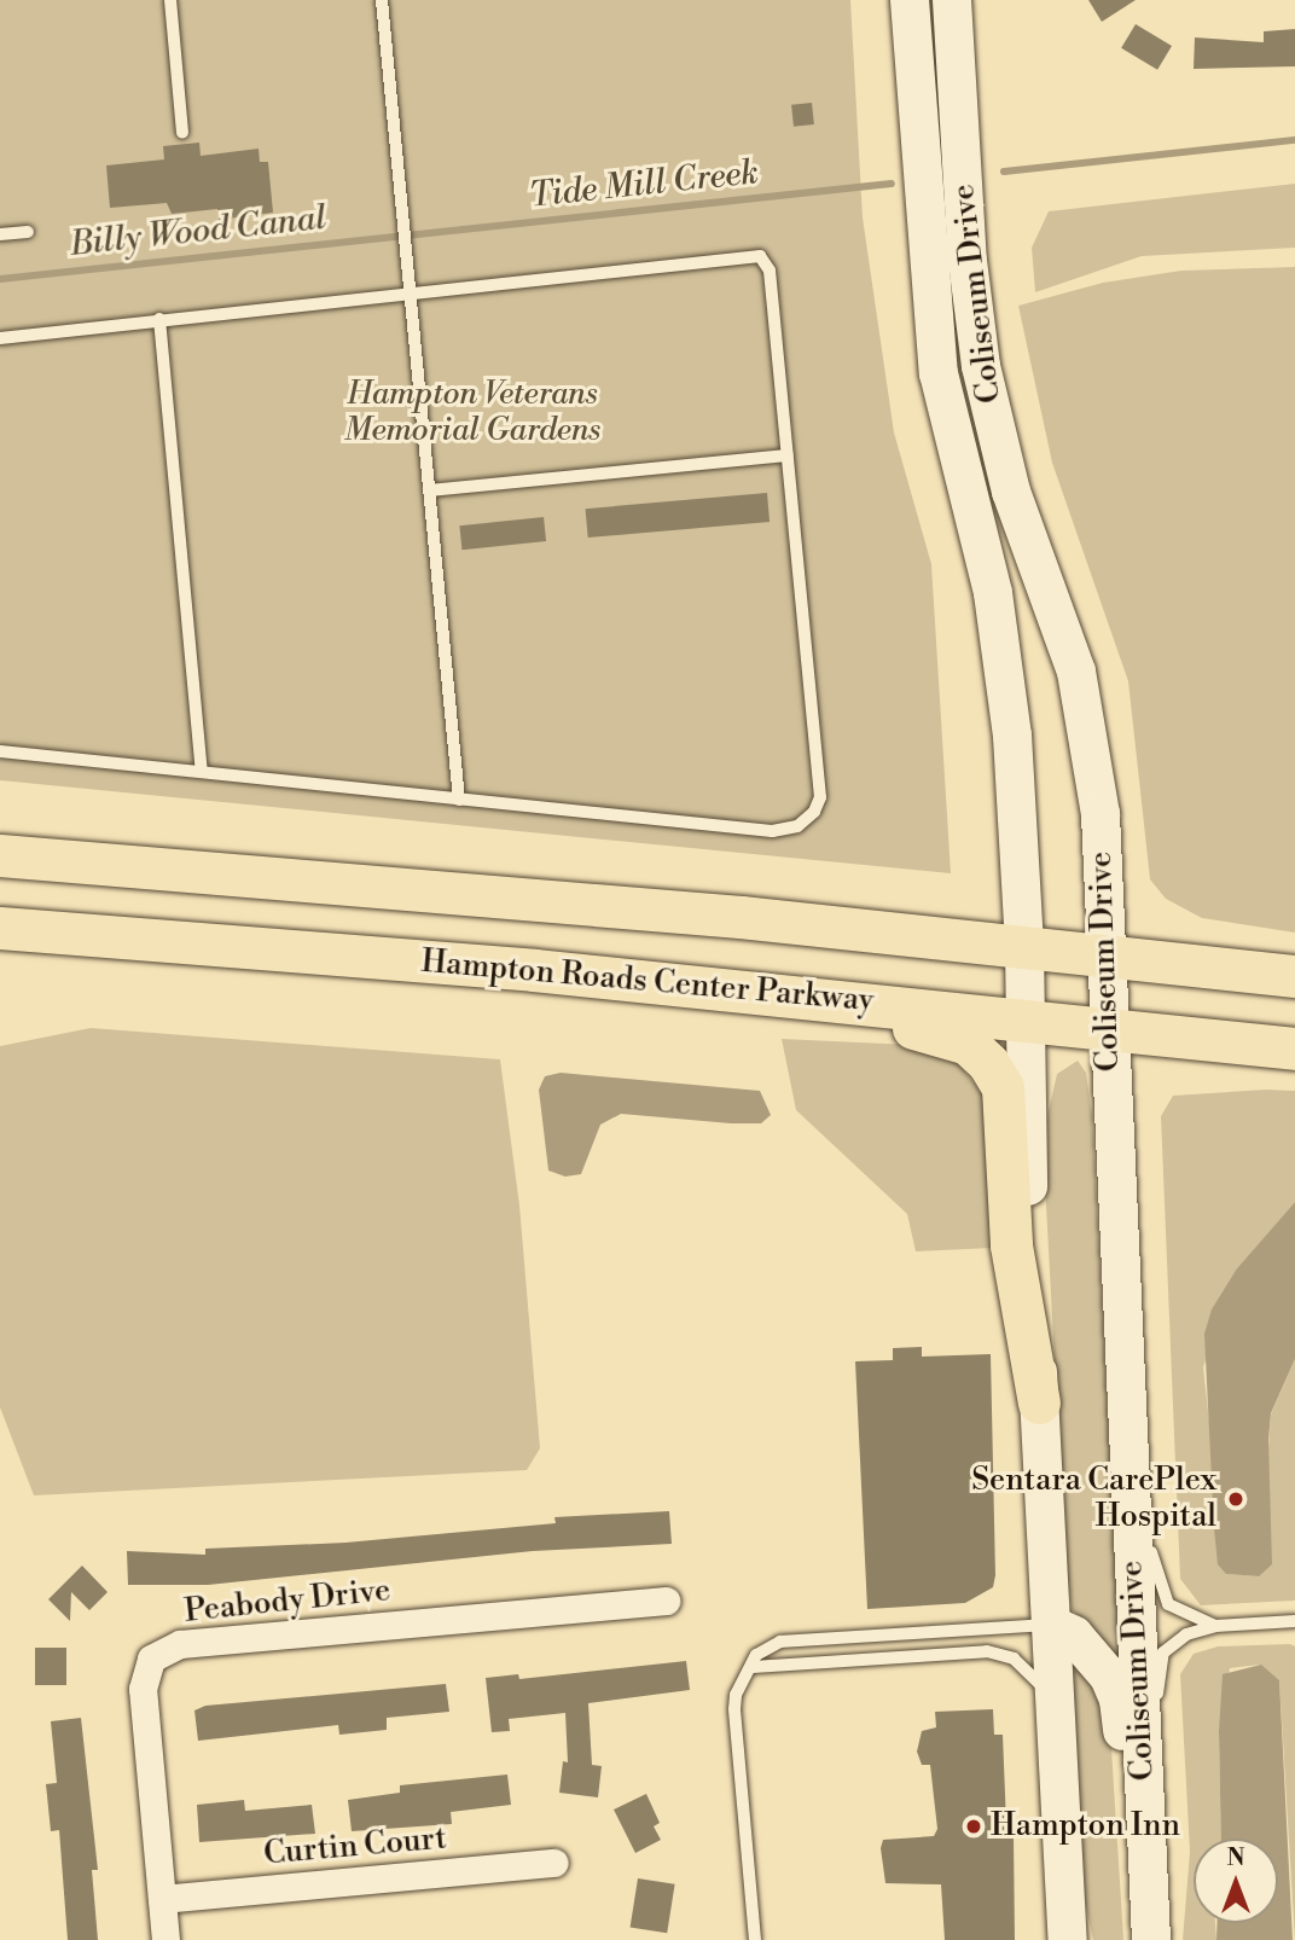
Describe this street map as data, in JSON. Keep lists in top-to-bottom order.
{
  "streets": {
    "main road": ["Hampton Roads Center Parkway"],
    "street": ["Coliseum Drive", "Peabody Drive", "Curtin Court"]
  },
  "crossings": [
    ["Coliseum Drive", "Hampton Roads Center Parkway"],
    ["Peabody Drive", "Curtin Court"]
  ],
  "water": ["Tide Mill Creek", "Billy Wood Canal"],
  "parks": ["Hampton Veterans Memorial Gardens"],
  "places": ["Sentara CarePlex Hospital", "Hampton Inn"],
  "north": "top"
}
